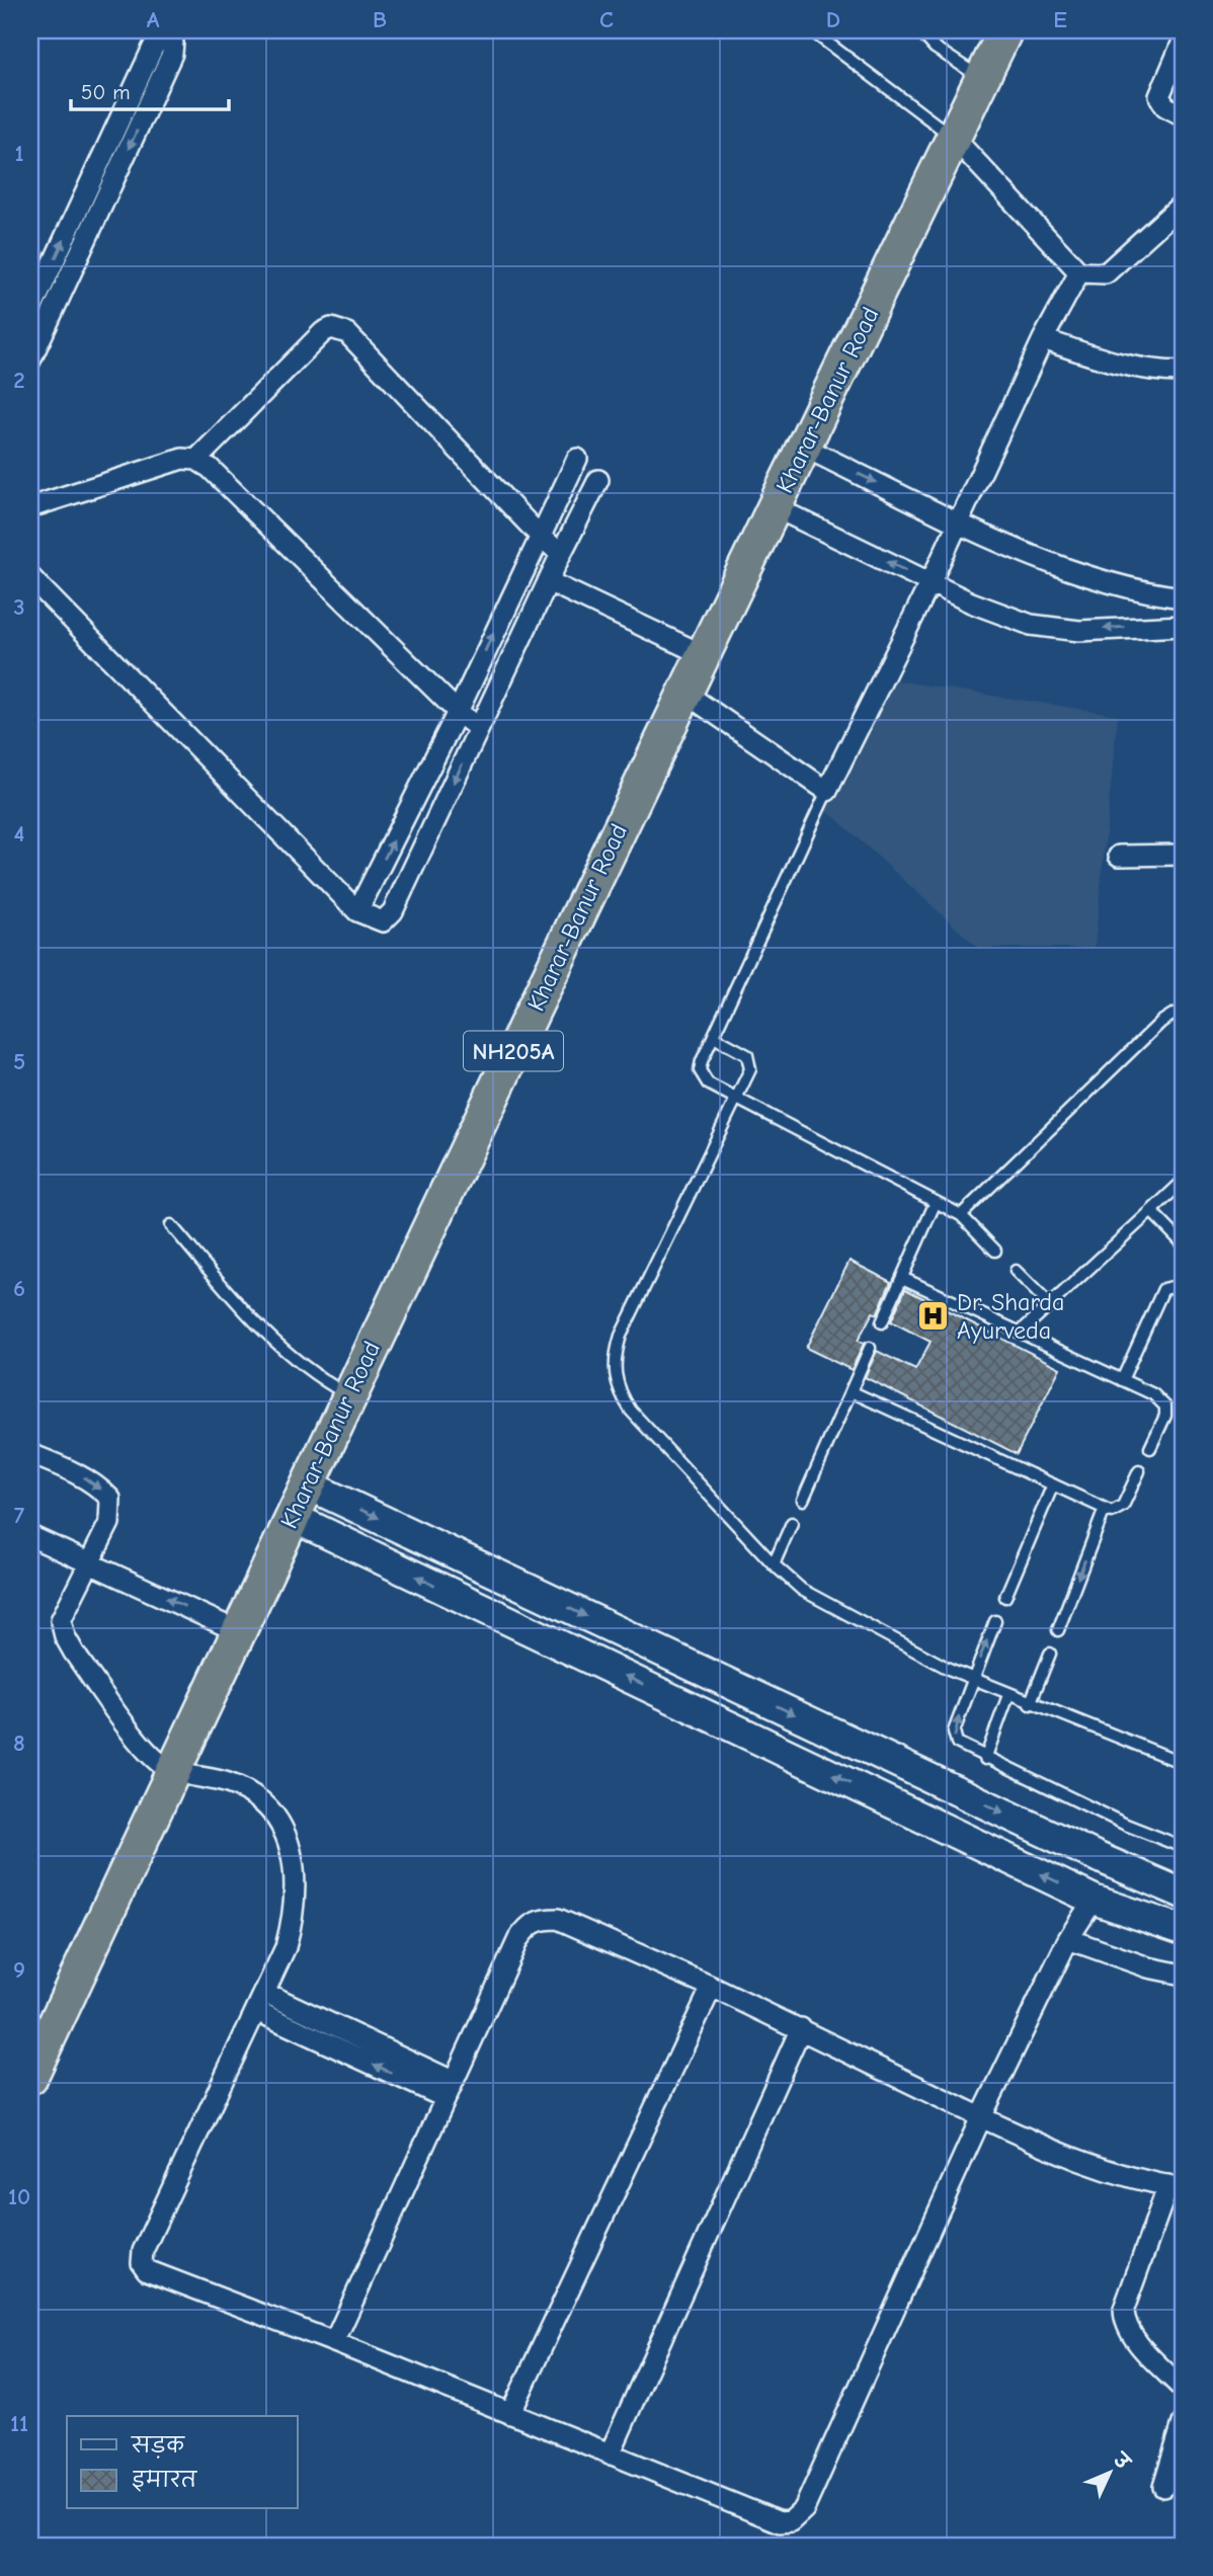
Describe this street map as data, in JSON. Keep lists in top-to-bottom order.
{
  "streets": {
    "highway": ["Kharar-Banur Road", "NH205A"]
  },
  "places": {
    "hospital": ["Dr. Sharda Ayurveda"]
  },
  "legend": ["सड़क", "इमारत"],
  "scale_bar": "50 m",
  "north": "top right",
  "grid": {
    "columns": [
      "A",
      "B",
      "C",
      "D",
      "E"
    ],
    "rows": [
      "1",
      "2",
      "3",
      "4",
      "5",
      "6",
      "7",
      "8",
      "9",
      "10",
      "11"
    ]
  }
}
